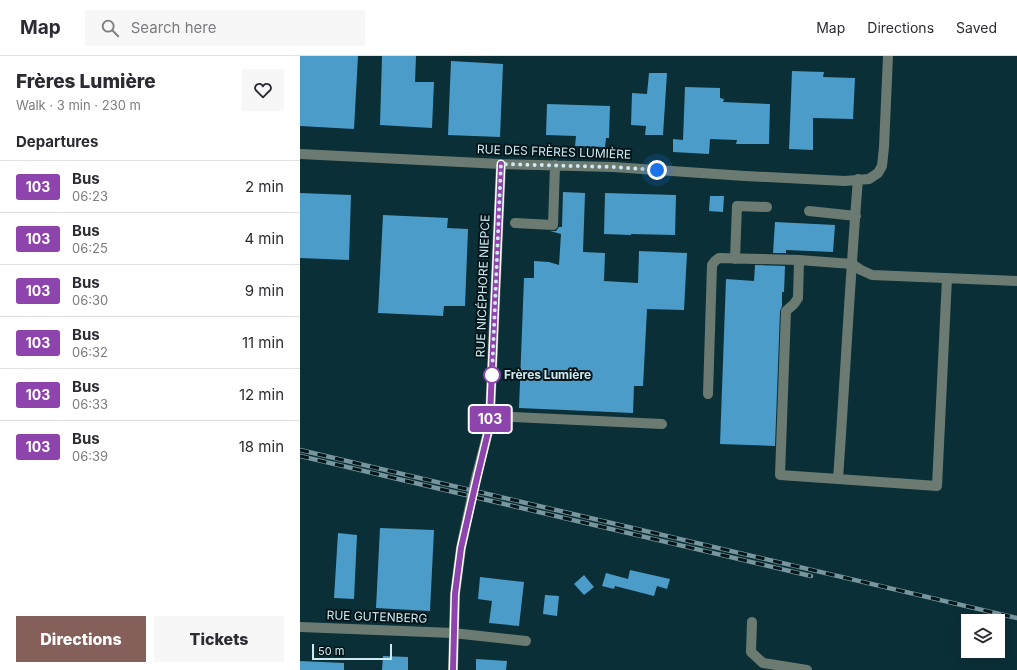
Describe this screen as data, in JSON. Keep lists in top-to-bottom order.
{
  "streets": {
    "street": ["RUE DES FRÈRES LUMIÈRE", "RUE NICÉPHORE NIEPCE", "RUE GUTENBERG"]
  },
  "crossings": [
    ["RUE DES FRÈRES LUMIÈRE", "RUE NICÉPHORE NIEPCE"],
    ["RUE NICÉPHORE NIEPCE", "RUE GUTENBERG"]
  ],
  "places": ["Frères Lumière"],
  "lines": ["bus line 103"],
  "scale_bar": "50 m",
  "page": {
    "header": "Map",
    "search": "Search here",
    "nav": ["Map", "Directions", "Saved"],
    "heading": [
      ["Frères Lumière", "Walk · 3 min · 230 m"],
      "Departures"
    ],
    "on_map": "103",
    "list": [
      {
        "mark": "103",
        "name": "Bus",
        "note": "06:23",
        "value": "2 min"
      },
      {
        "mark": "103",
        "name": "Bus",
        "note": "06:25",
        "value": "4 min"
      },
      {
        "mark": "103",
        "name": "Bus",
        "note": "06:30",
        "value": "9 min"
      },
      {
        "mark": "103",
        "name": "Bus",
        "note": "06:32",
        "value": "11 min"
      },
      {
        "mark": "103",
        "name": "Bus",
        "note": "06:33",
        "value": "12 min"
      },
      {
        "mark": "103",
        "name": "Bus",
        "note": "06:39",
        "value": "18 min"
      }
    ],
    "buttons": ["Directions", "Tickets"],
    "scale": "50 m"
  }
}
